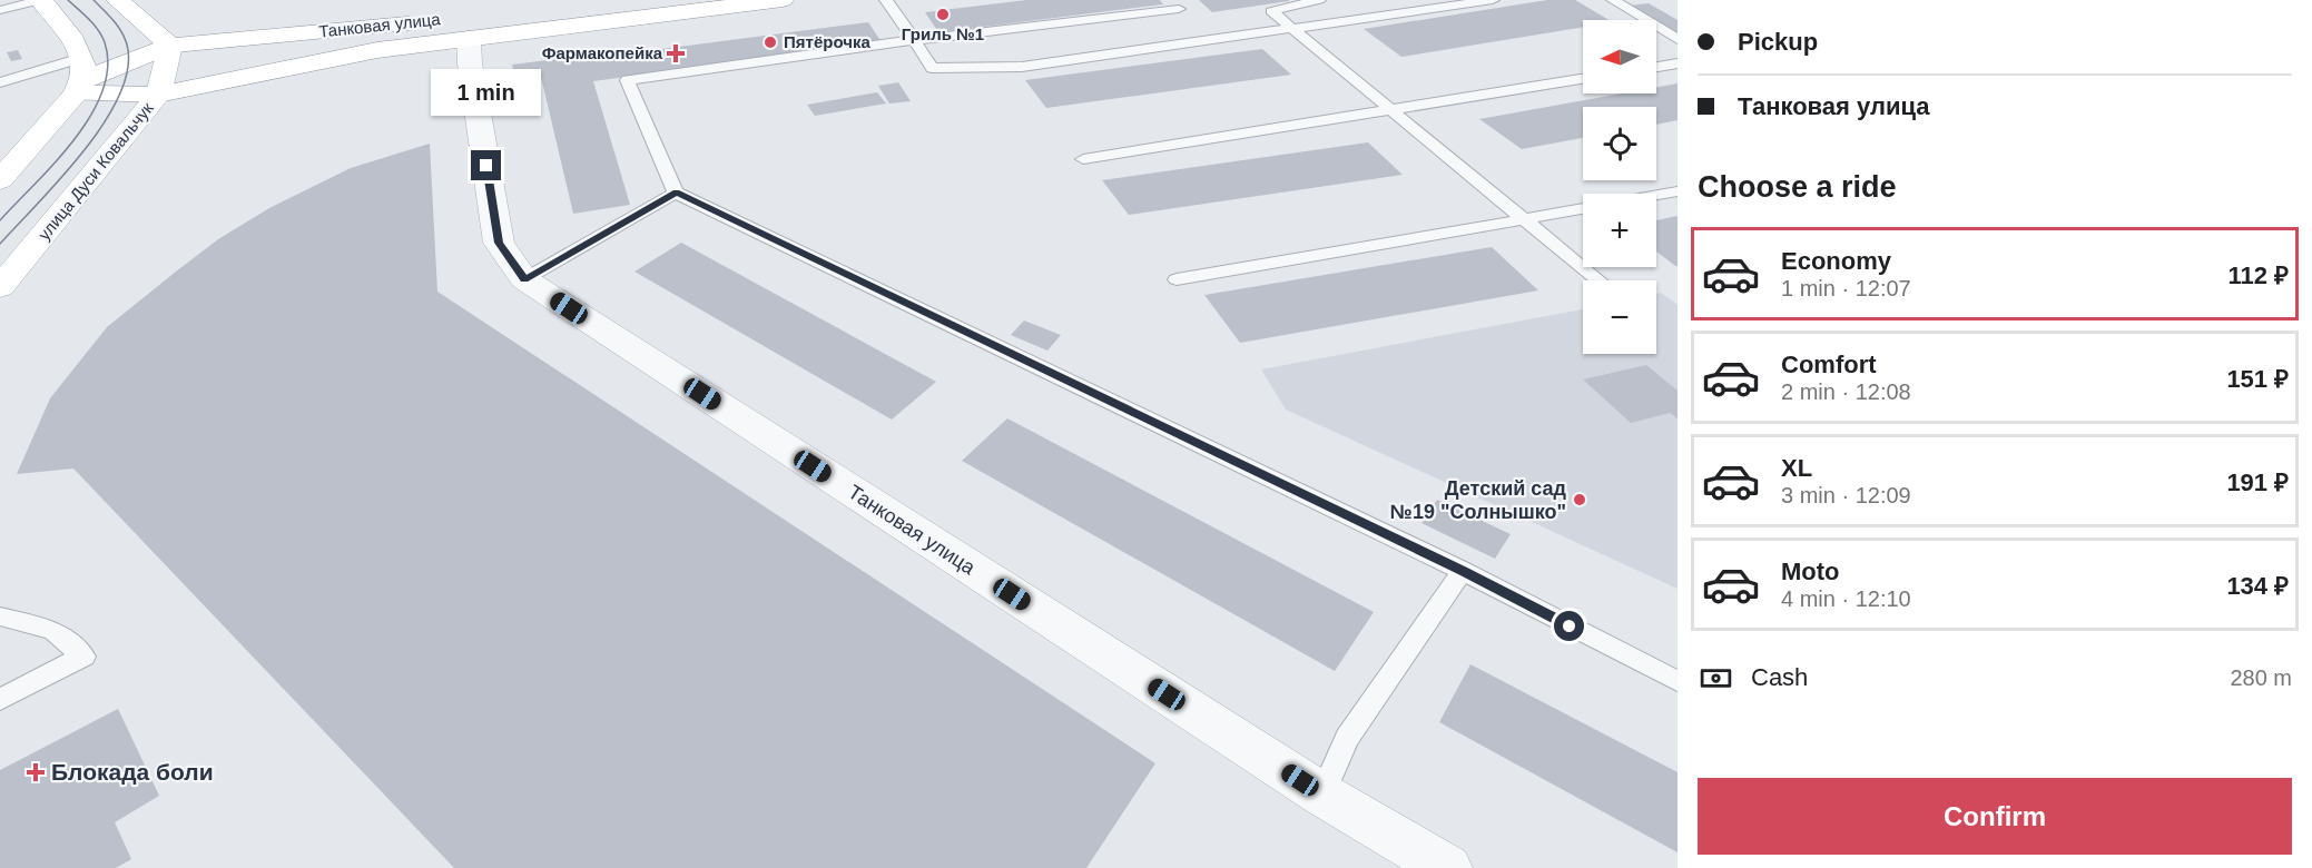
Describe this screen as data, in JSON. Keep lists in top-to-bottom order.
{
  "streets": {
    "main road": ["Танковая улица", "улица Дуси Ковальчук"]
  },
  "crossings": [
    ["Танковая улица", "улица Дуси Ковальчук"]
  ],
  "places": {
    "other": ["Гриль №1", "Пятёрочка", "Детский сад №19 \"Солнышко\""],
    "health": ["Фармакопейка", "Блокада боли"]
  },
  "north": "left",
  "page": {
    "banner": ["Pickup", "Танковая улица"],
    "map_buttons": ["+", "−"],
    "bubble": "1 min",
    "heading": "Choose a ride",
    "list": [
      {
        "name": "Economy",
        "note": "1 min · 12:07",
        "value": "112 ₽"
      },
      {
        "name": "Comfort",
        "note": "2 min · 12:08",
        "value": "151 ₽"
      },
      {
        "name": "XL",
        "note": "3 min · 12:09",
        "value": "191 ₽"
      },
      {
        "name": "Moto",
        "note": "4 min · 12:10",
        "value": "134 ₽"
      }
    ],
    "pay": ["Cash", "280 m"],
    "buttons": "Confirm"
  }
}
